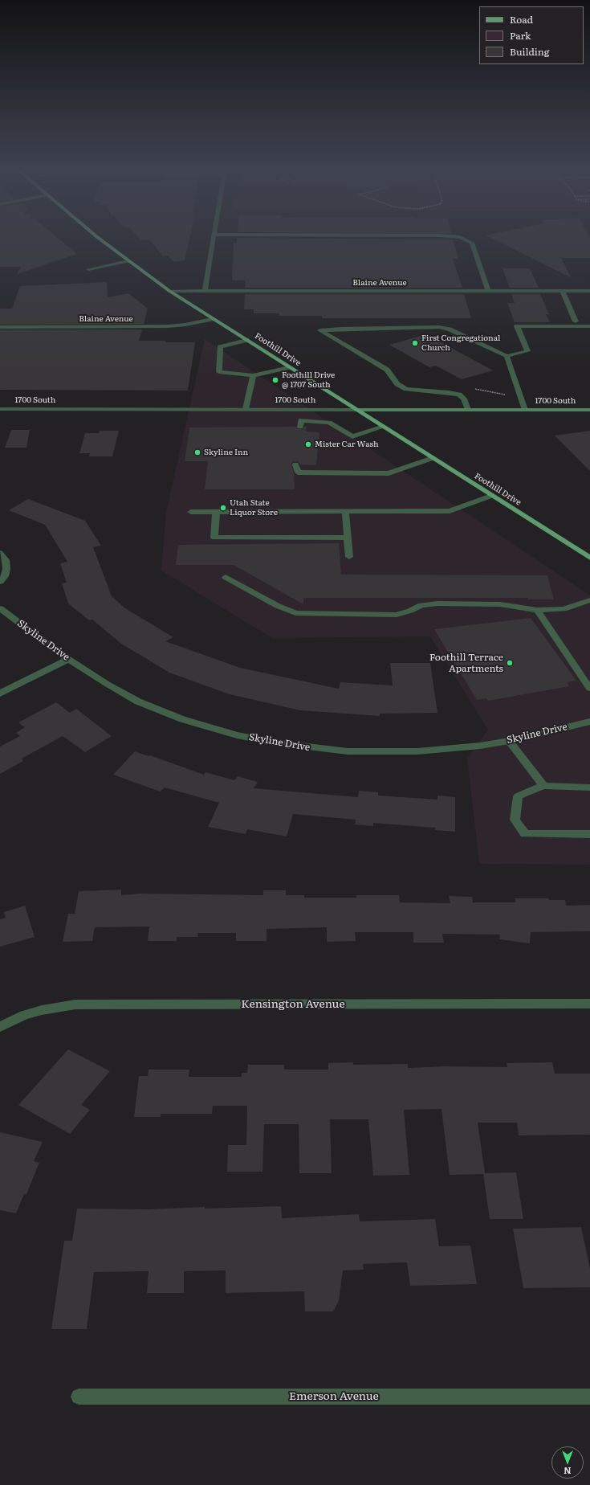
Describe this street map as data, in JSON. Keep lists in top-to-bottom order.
{
  "streets": {
    "main road": ["Foothill Drive"],
    "street": [
      "Blaine Avenue",
      "1700 South",
      "Skyline Drive",
      "Kensington Avenue",
      "Emerson Avenue"
    ]
  },
  "crossings": [
    ["Blaine Avenue", "Foothill Drive"],
    ["Foothill Drive", "1700 South"]
  ],
  "places": [
    "First Congregational Church",
    "Foothill Drive @ 1707 South",
    "Mister Car Wash",
    "Skyline Inn",
    "Utah State Liquor Store",
    "Foothill Terrace Apartments"
  ],
  "legend": ["Road", "Park", "Building"],
  "north": "bottom"
}
